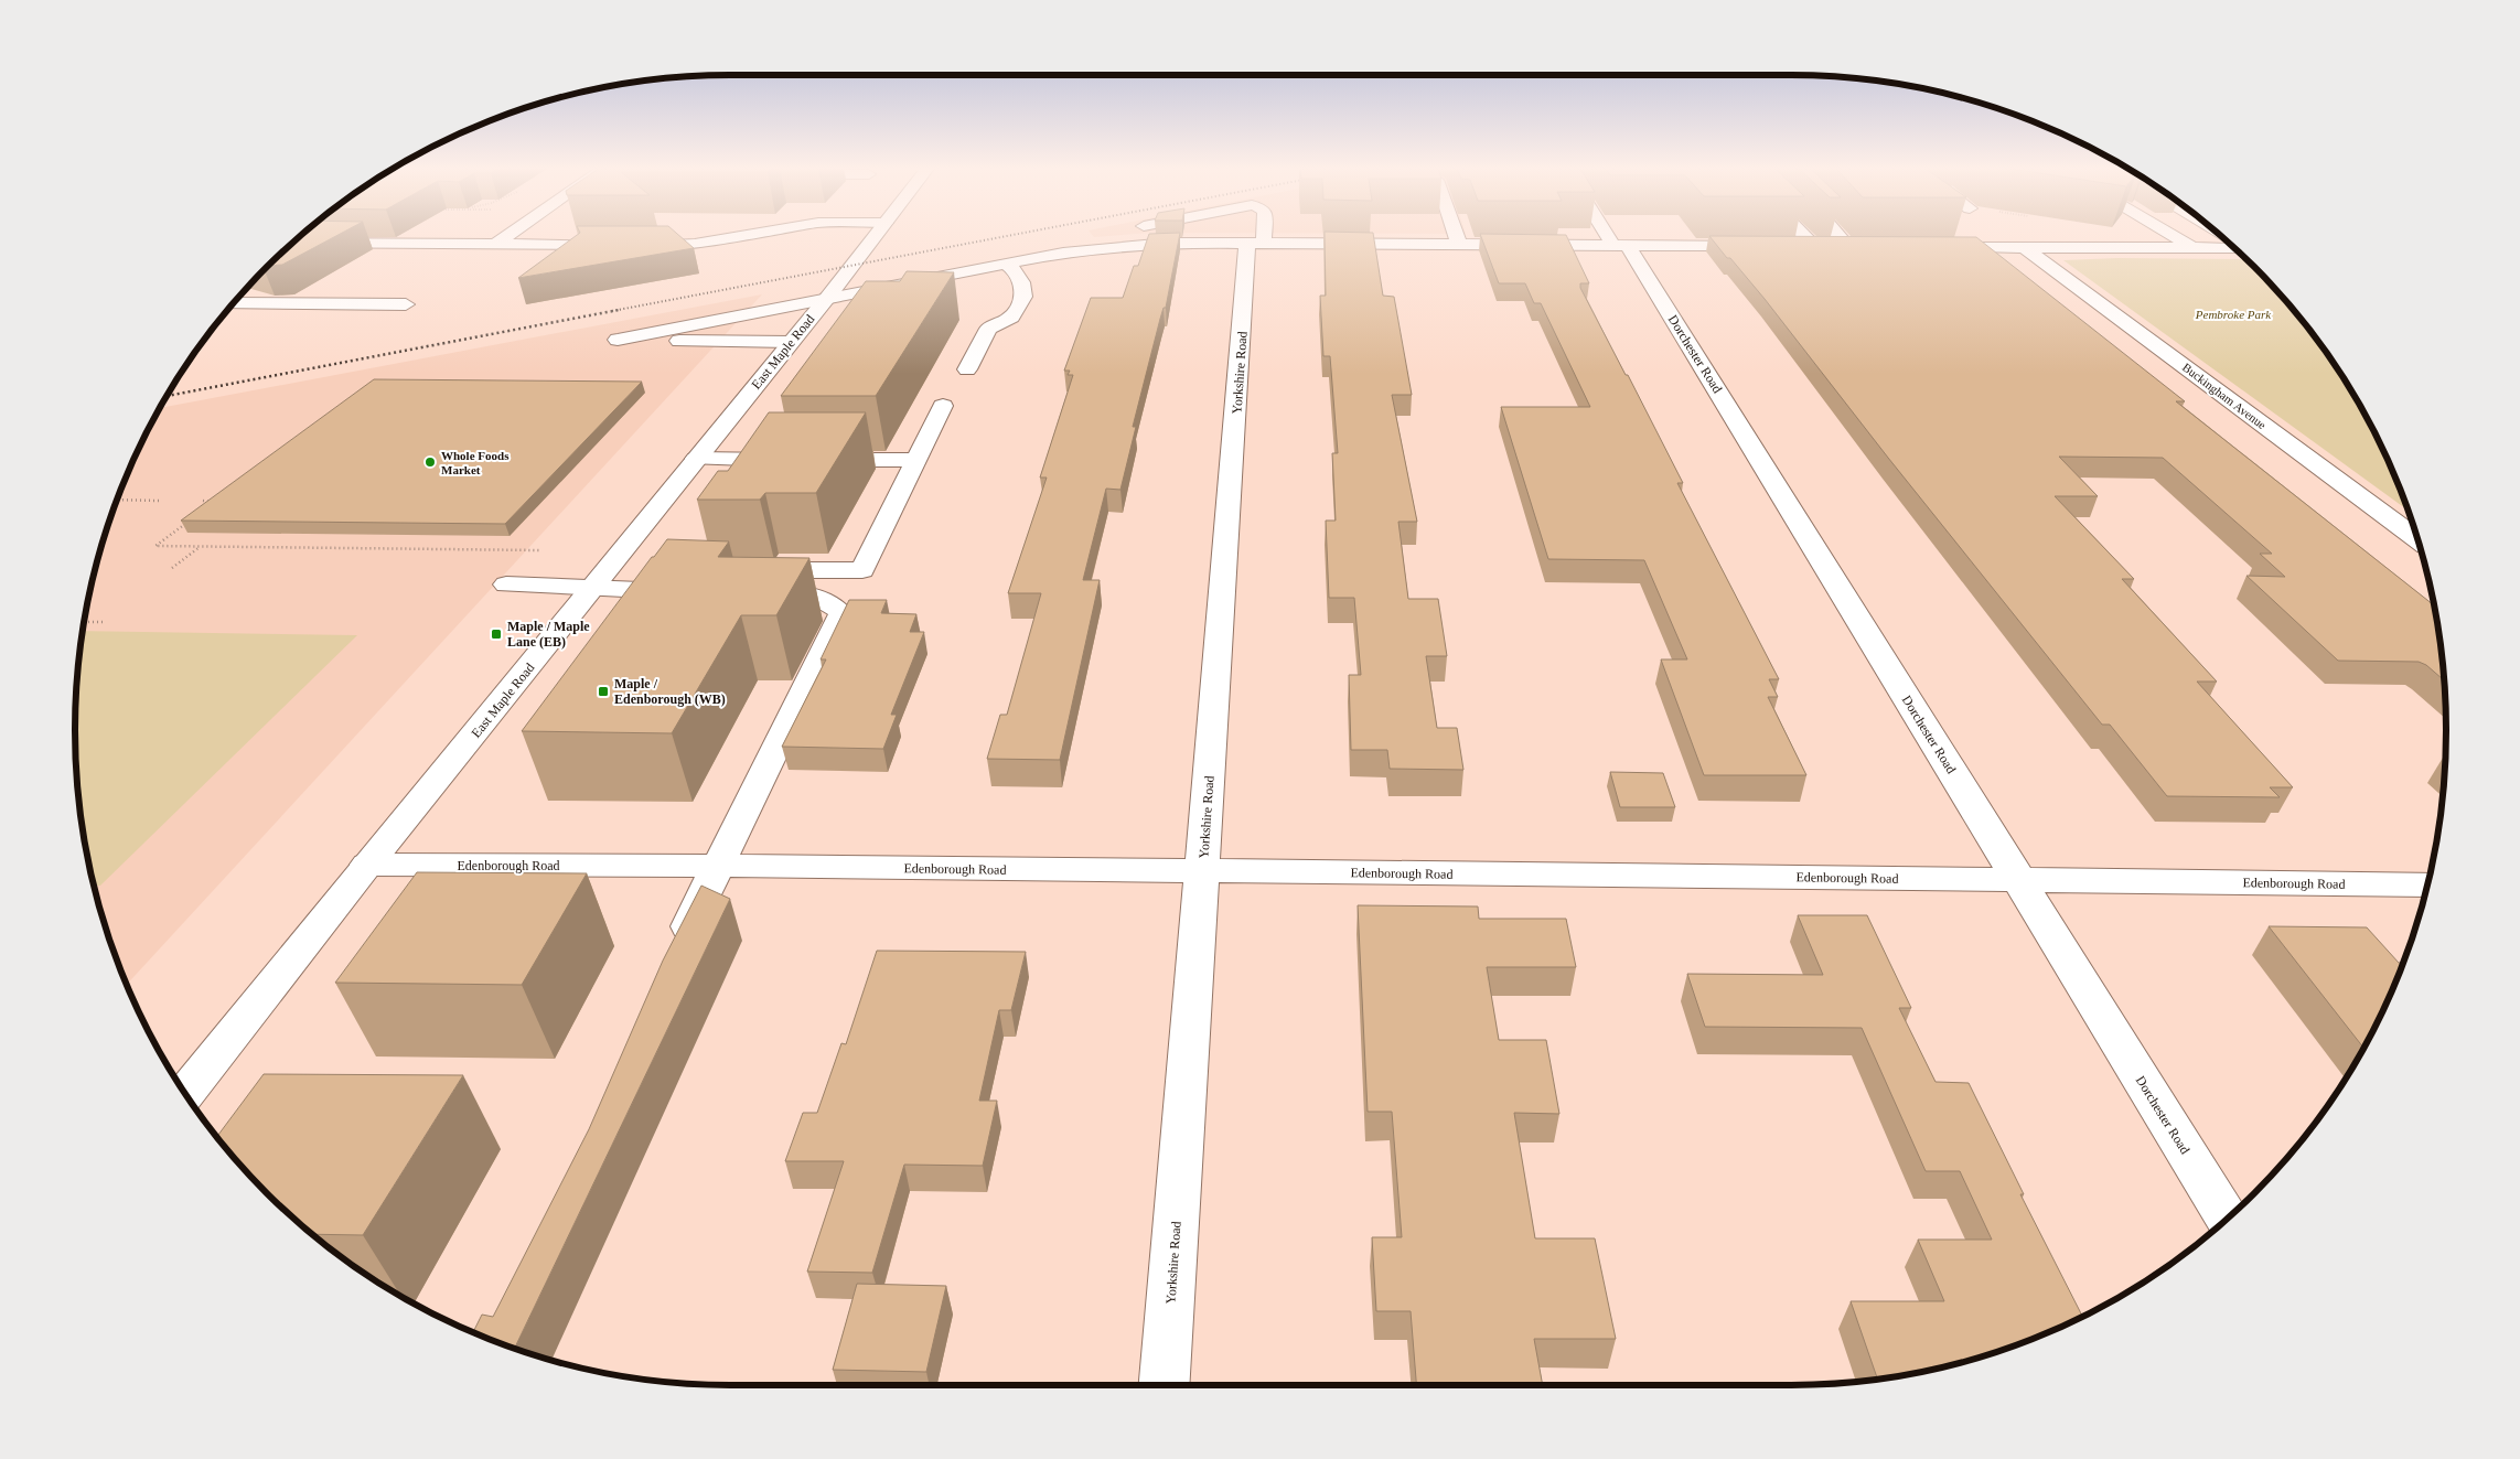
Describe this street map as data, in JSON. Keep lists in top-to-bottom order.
{
  "streets": {
    "street": [
      "East Maple Road",
      "Dorchester Road",
      "Yorkshire Road",
      "Buckingham Avenue",
      "Edenborough Road"
    ]
  },
  "crossings": [
    ["East Maple Road", "Edenborough Road"],
    ["Dorchester Road", "Edenborough Road"],
    ["Yorkshire Road", "Edenborough Road"]
  ],
  "parks": ["Pembroke Park"],
  "places": {
    "other": ["Whole Foods Market"],
    "transit": ["Maple / Maple Lane (EB)", "Maple / Edenborough (WB)"]
  }
}
